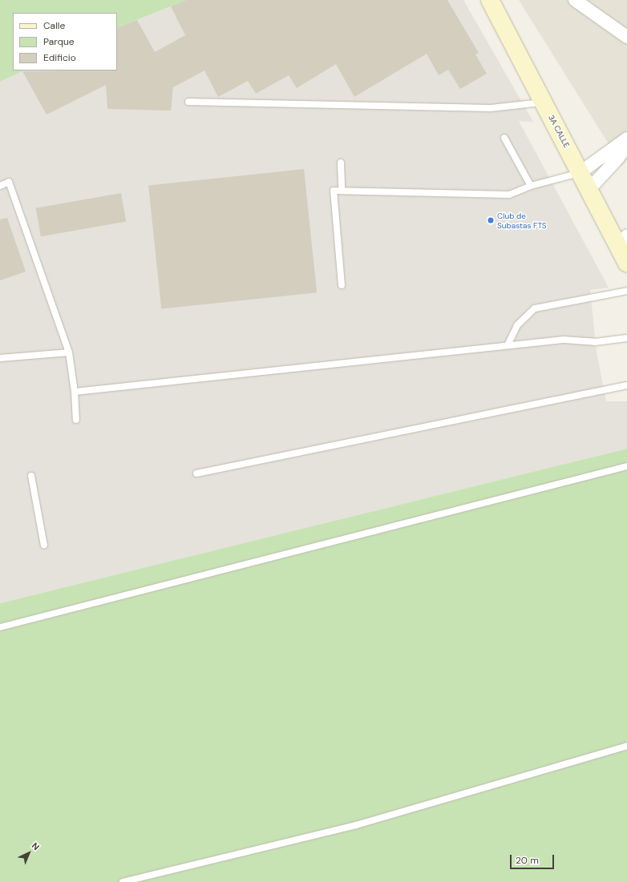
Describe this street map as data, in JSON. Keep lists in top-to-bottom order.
{
  "streets": {
    "main road": ["3A CALLE"]
  },
  "places": ["Club de Subastas FTS"],
  "legend": ["Calle", "Parque", "Edificio"],
  "scale_bar": "20 m",
  "north": "top right"
}
